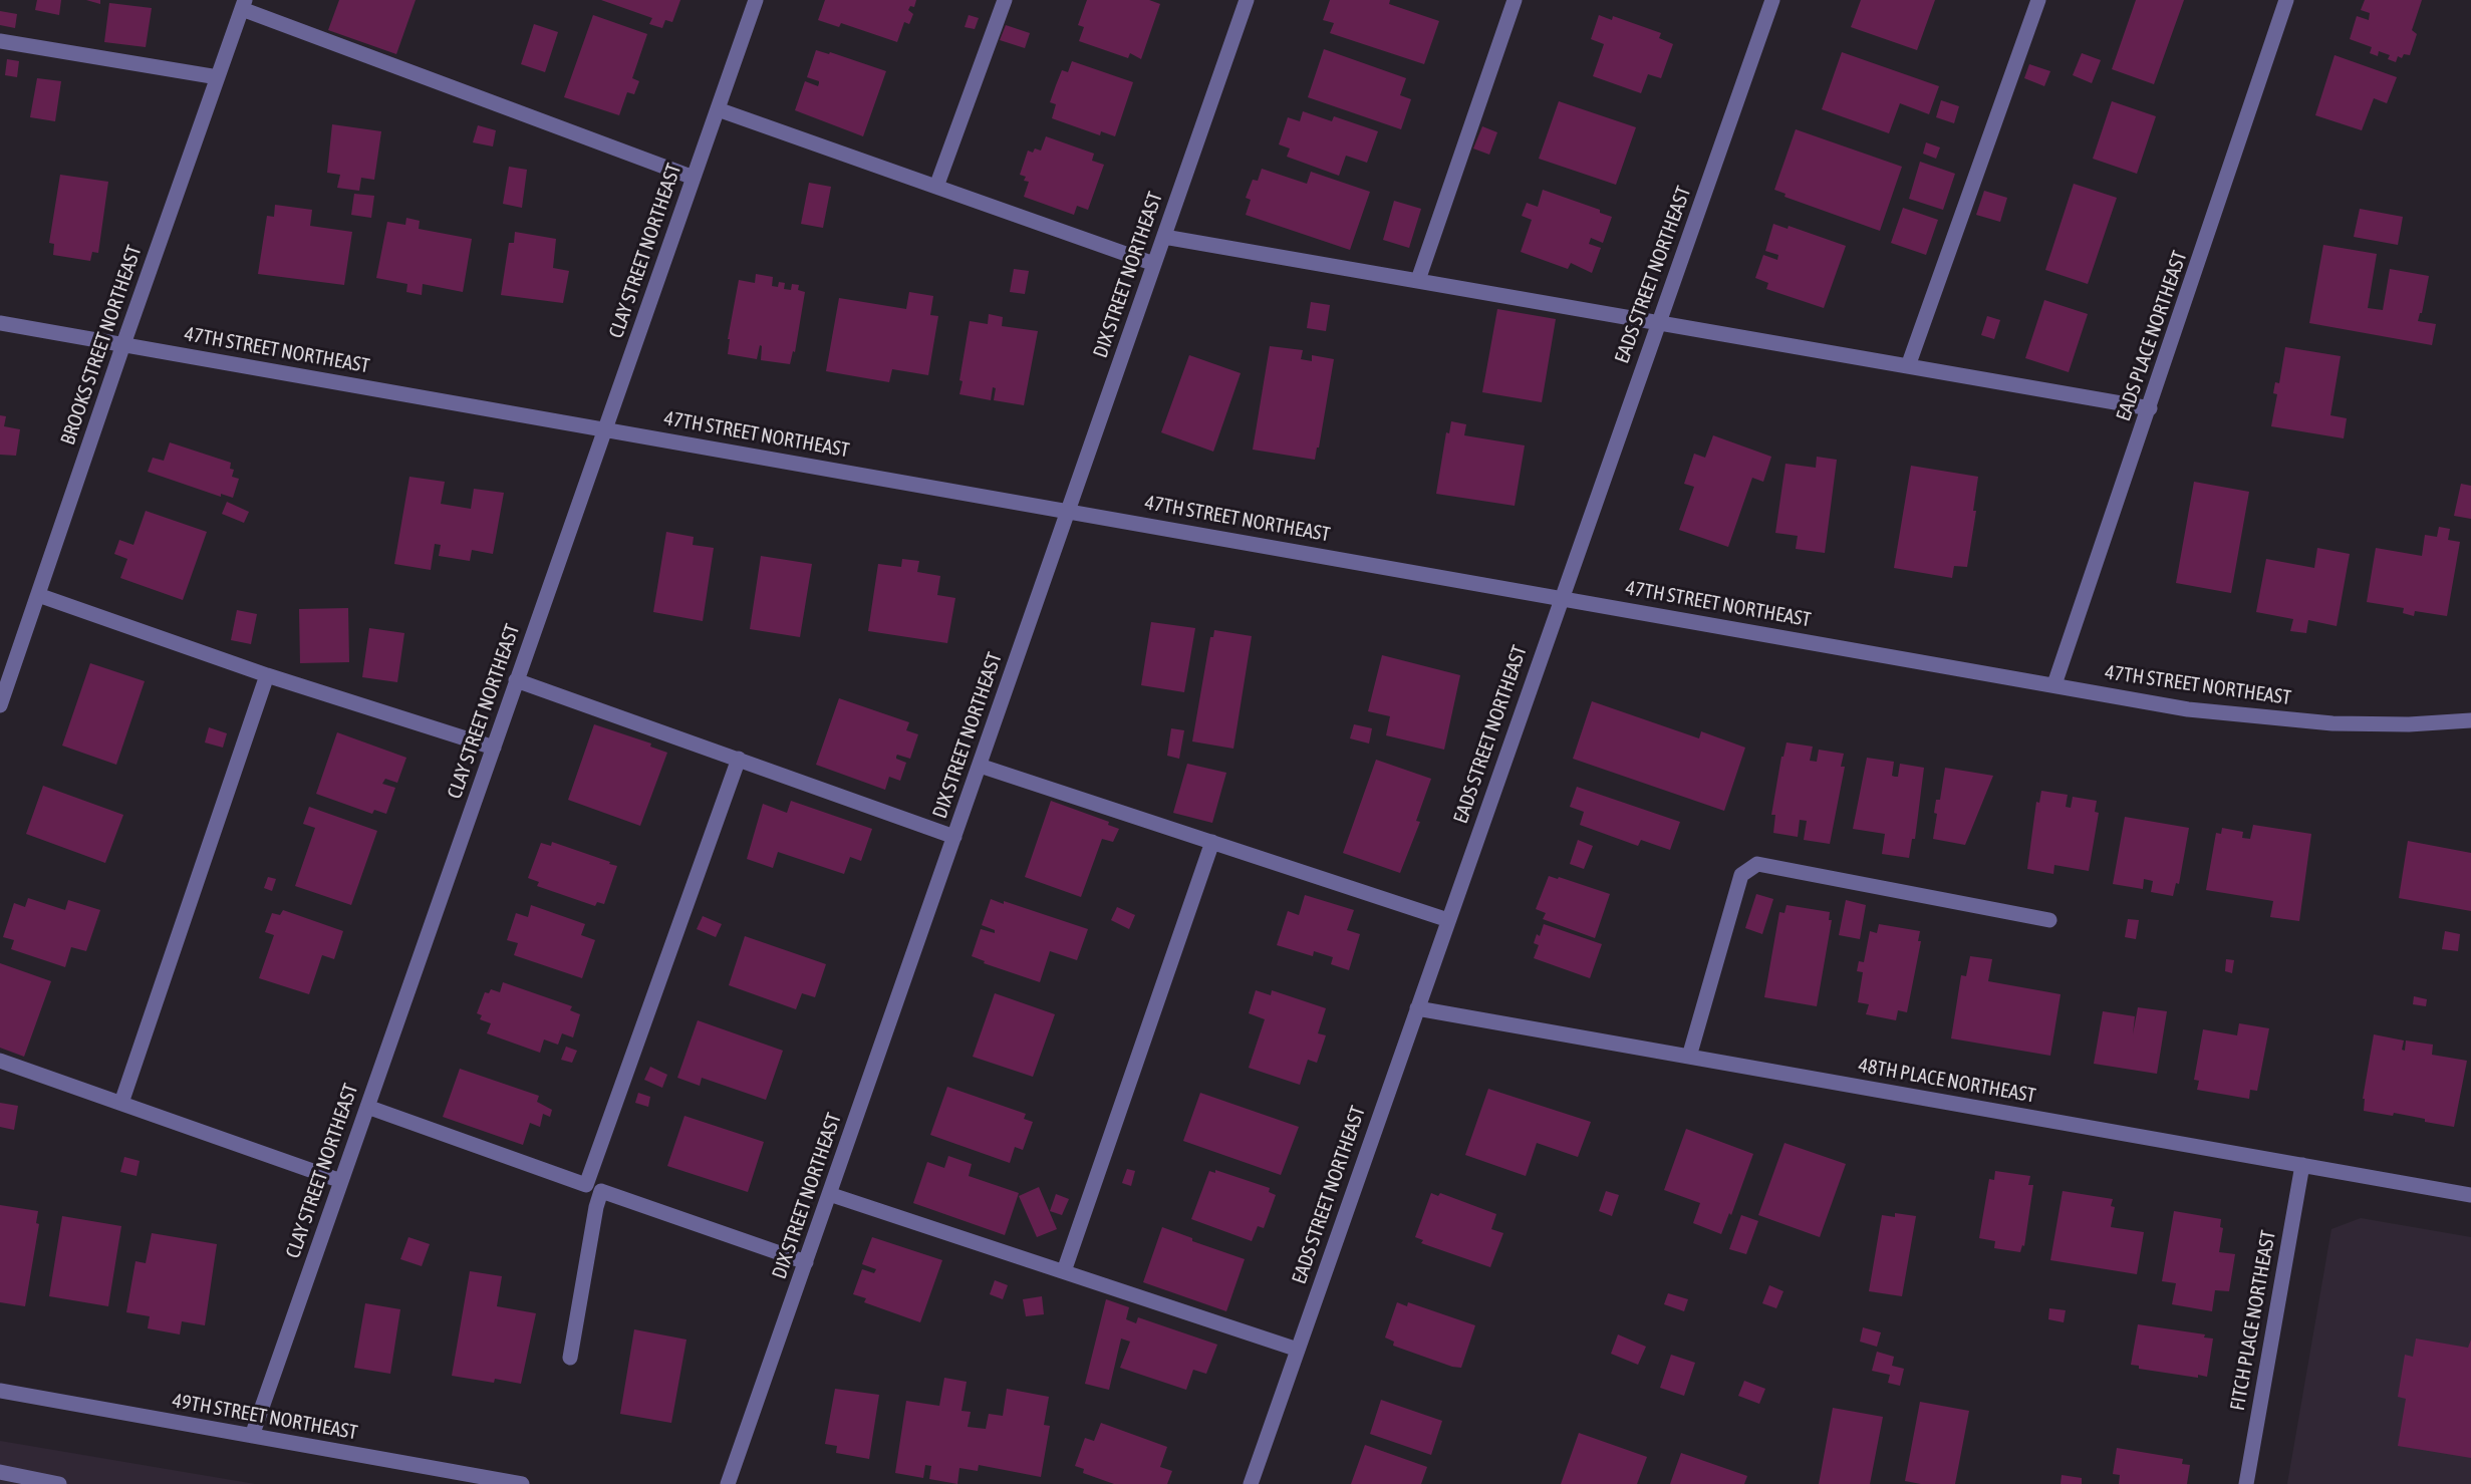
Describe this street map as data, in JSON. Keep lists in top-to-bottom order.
{
  "streets": {
    "street": [
      "CLAY STREET NORTHEAST",
      "DIX STREET NORTHEAST",
      "EADS STREET NORTHEAST",
      "EADS PLACE NORTHEAST",
      "BROOKS STREET NORTHEAST",
      "47TH STREET NORTHEAST",
      "48TH PLACE NORTHEAST",
      "FITCH PLACE NORTHEAST",
      "49TH STREET NORTHEAST"
    ]
  },
  "crossings": [
    ["CLAY STREET NORTHEAST", "47TH STREET NORTHEAST"],
    ["CLAY STREET NORTHEAST", "49TH STREET NORTHEAST"],
    ["DIX STREET NORTHEAST", "47TH STREET NORTHEAST"],
    ["EADS STREET NORTHEAST", "47TH STREET NORTHEAST"],
    ["EADS STREET NORTHEAST", "48TH PLACE NORTHEAST"],
    ["EADS PLACE NORTHEAST", "47TH STREET NORTHEAST"],
    ["BROOKS STREET NORTHEAST", "47TH STREET NORTHEAST"],
    ["48TH PLACE NORTHEAST", "FITCH PLACE NORTHEAST"]
  ]
}
